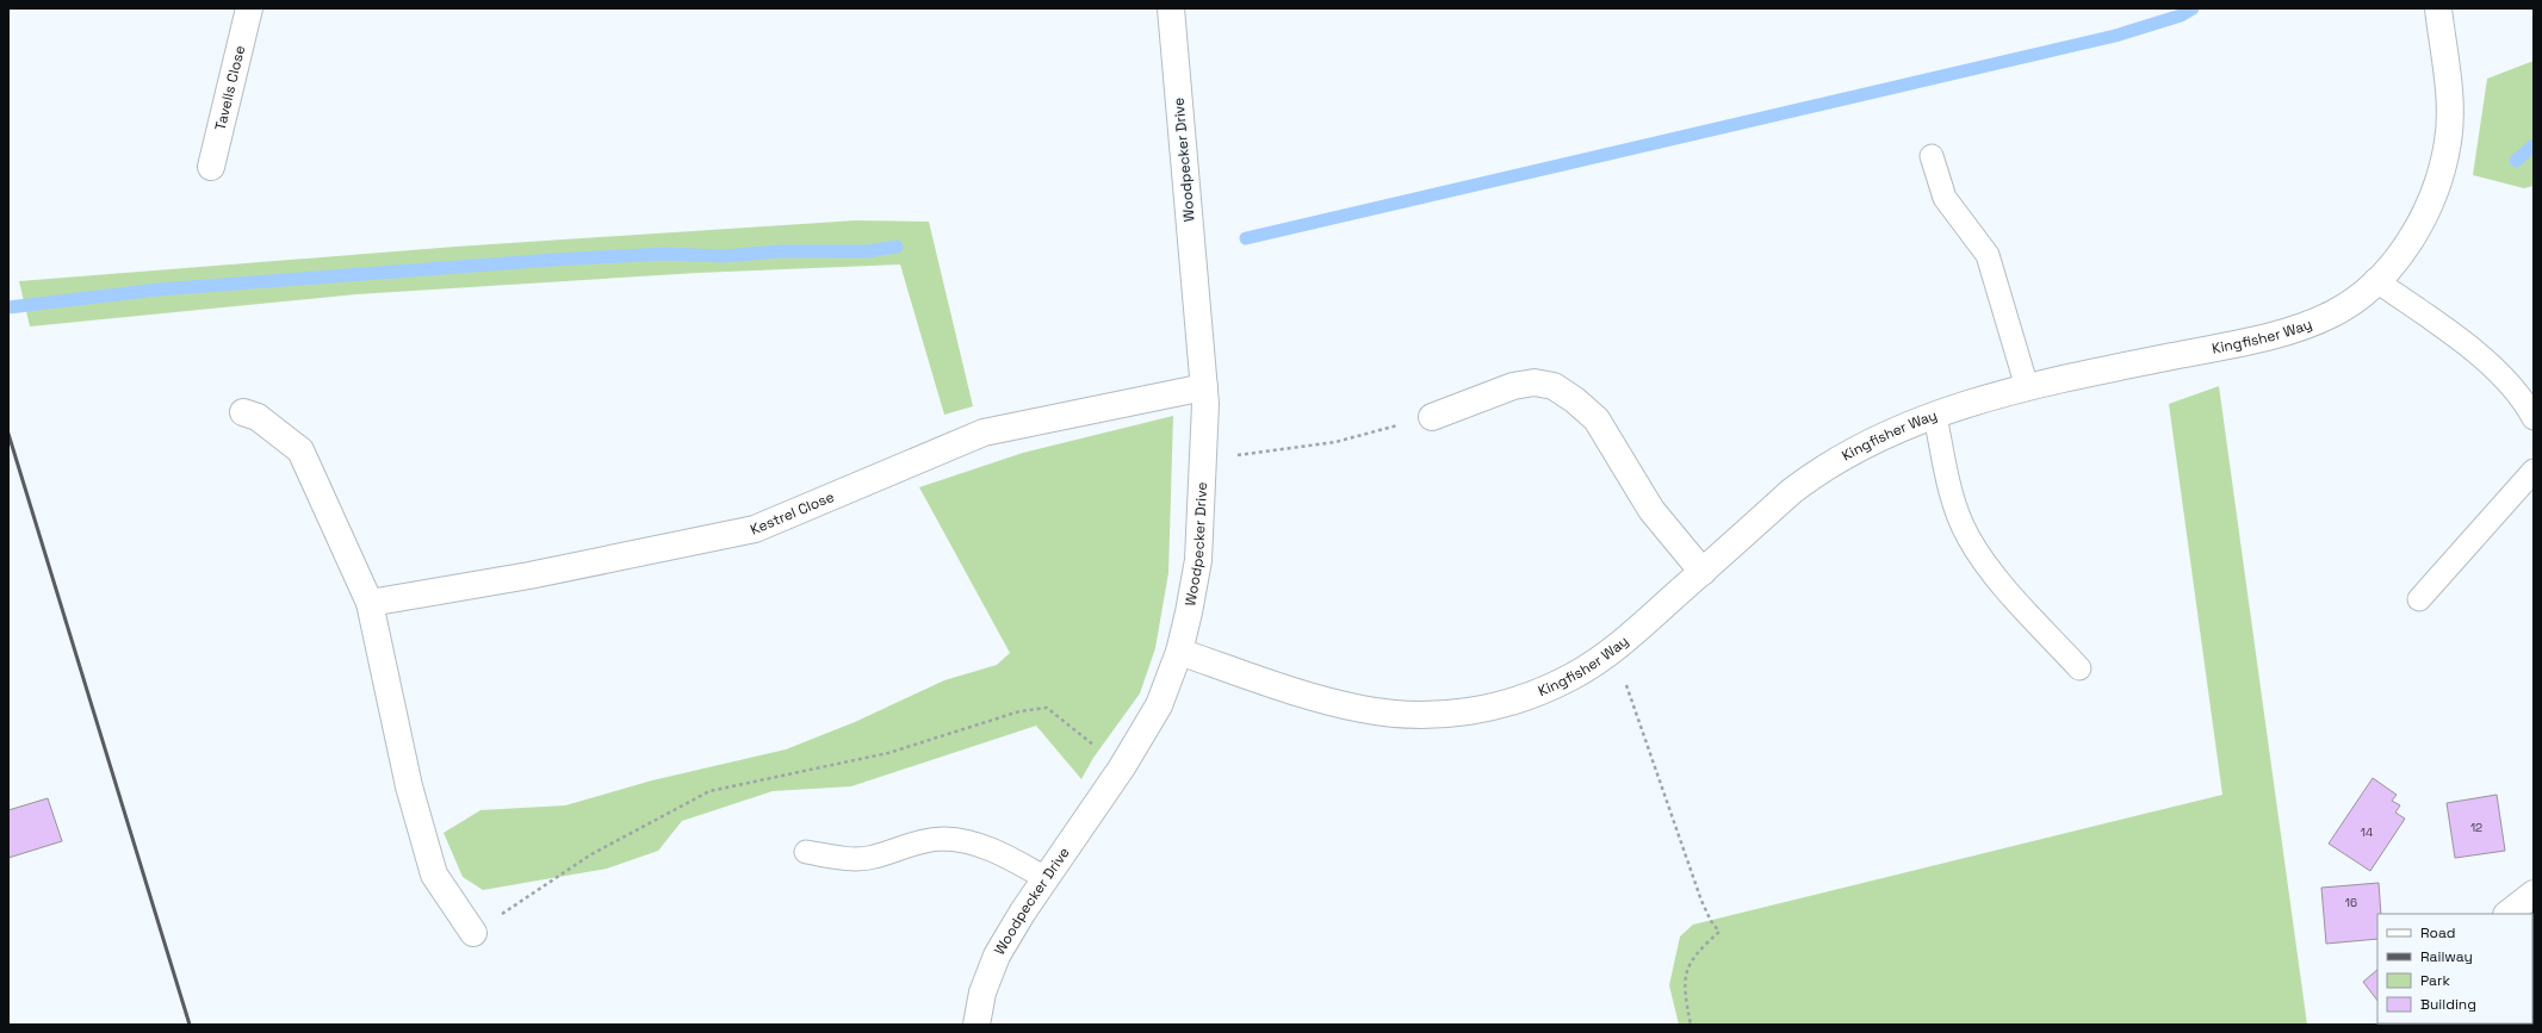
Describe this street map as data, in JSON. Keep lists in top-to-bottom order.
{
  "streets": {
    "street": [
      "Tavells Close",
      "Woodpecker Drive",
      "Kingfisher Way",
      "Kestrel Close"
    ]
  },
  "crossings": [
    ["Woodpecker Drive", "Kingfisher Way"],
    ["Woodpecker Drive", "Kestrel Close"]
  ],
  "house_numbers": ["12", "14", "16"],
  "legend": [
    "Road",
    "Railway",
    "Park",
    "Building"
  ]
}
